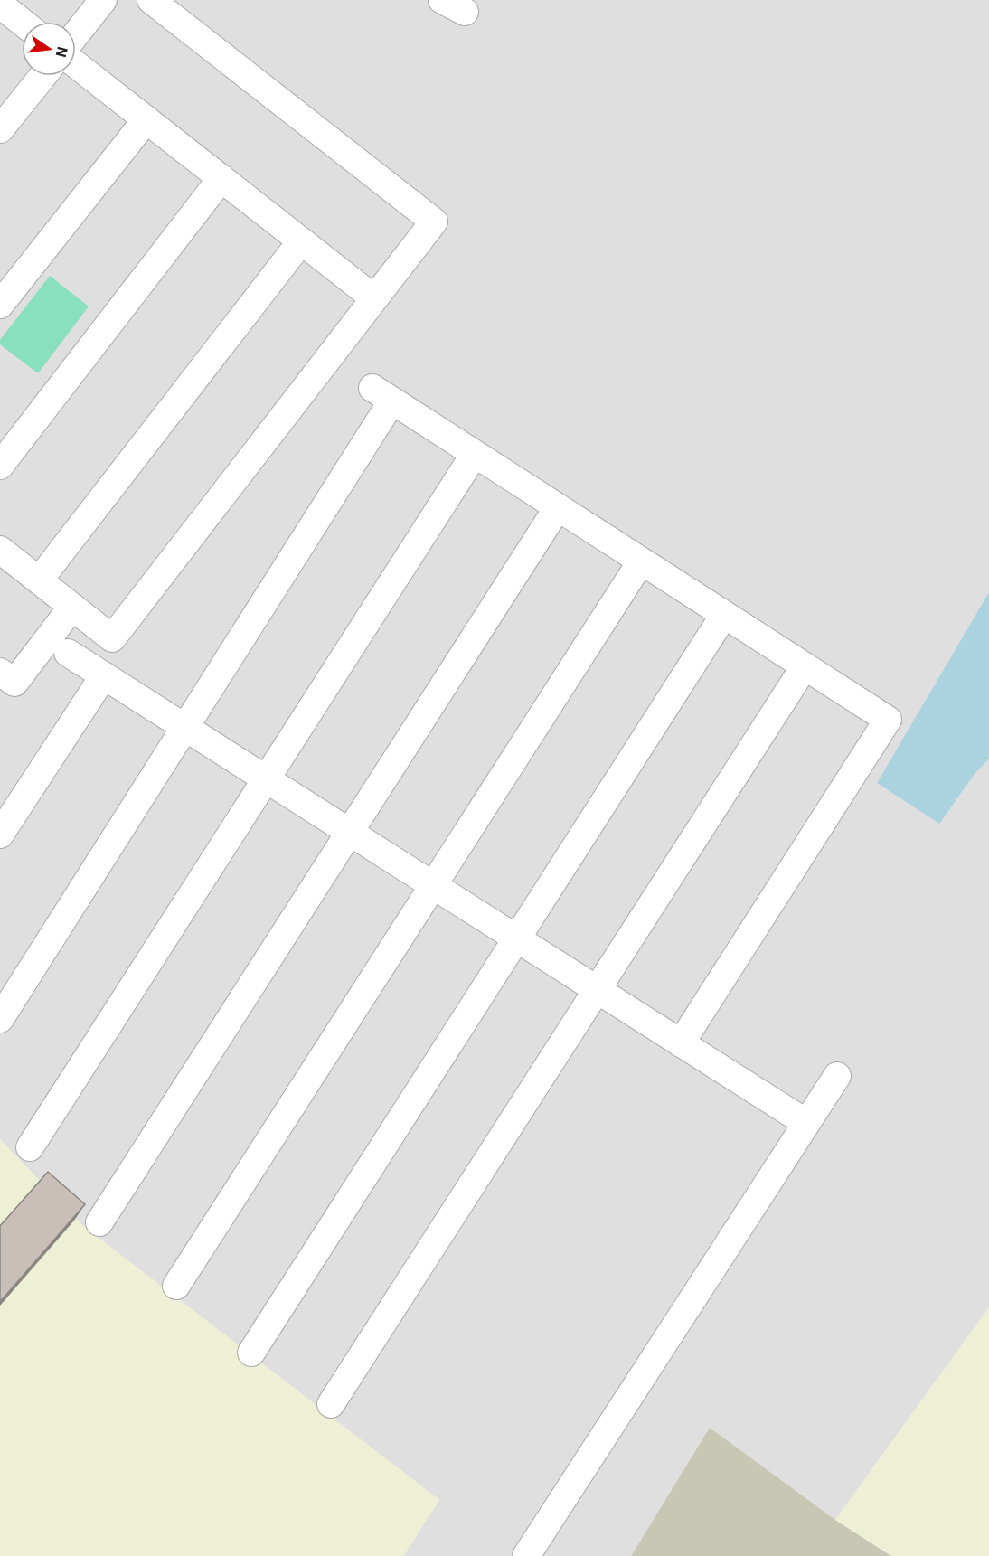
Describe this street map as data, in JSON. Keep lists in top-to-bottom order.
{
  "north": "right"
}
